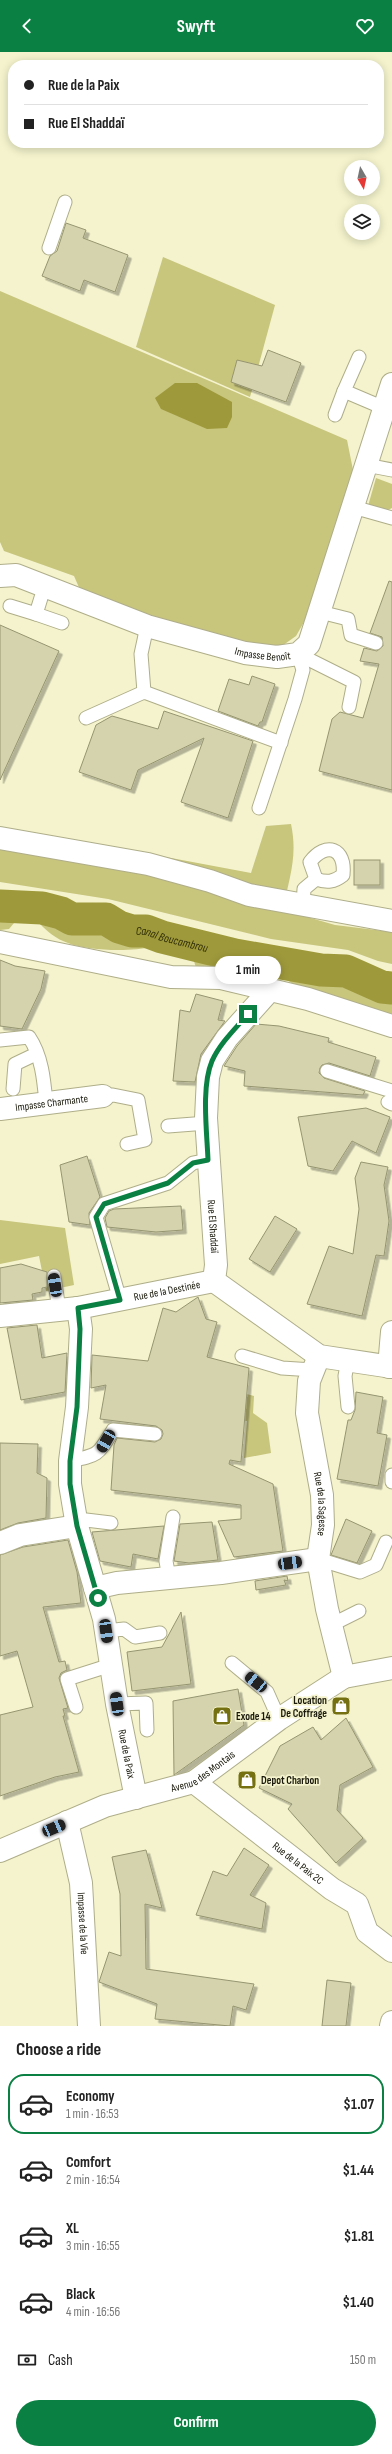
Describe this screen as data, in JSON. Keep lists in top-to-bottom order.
{
  "streets": {
    "street": [
      "Impasse Benoît",
      "Impasse Charmante",
      "Rue El Shaddaï",
      "Rue de la Destinée",
      "Rue de la Sagesse",
      "Rue de la Paix",
      "Avenue des Montais",
      "Rue de la Paix 2C",
      "Impasse de la Vie"
    ]
  },
  "crossings": [
    ["Rue El Shaddaï", "Rue de la Destinée"],
    ["Rue de la Destinée", "Rue de la Paix"],
    ["Rue de la Sagesse", "Avenue des Montais"],
    ["Rue de la Paix", "Avenue des Montais"],
    ["Avenue des Montais", "Rue de la Paix 2C"],
    ["Avenue des Montais", "Impasse de la Vie"]
  ],
  "water": ["Canal Boucambrou"],
  "places": {
    "shop": ["Location De Coffrage", "Exode 14", "Depot Charbon"]
  },
  "north": "bottom",
  "page": {
    "header": "Swyft",
    "banner": ["Rue de la Paix", "Rue El Shaddaï"],
    "bubble": "1 min",
    "heading": "Choose a ride",
    "list": [
      {
        "name": "Economy",
        "note": "1 min · 16:53",
        "value": "$1.07"
      },
      {
        "name": "Comfort",
        "note": "2 min · 16:54",
        "value": "$1.44"
      },
      {
        "name": "XL",
        "note": "3 min · 16:55",
        "value": "$1.81"
      },
      {
        "name": "Black",
        "note": "4 min · 16:56",
        "value": "$1.40"
      }
    ],
    "pay": ["Cash", "150 m"],
    "buttons": "Confirm"
  }
}
